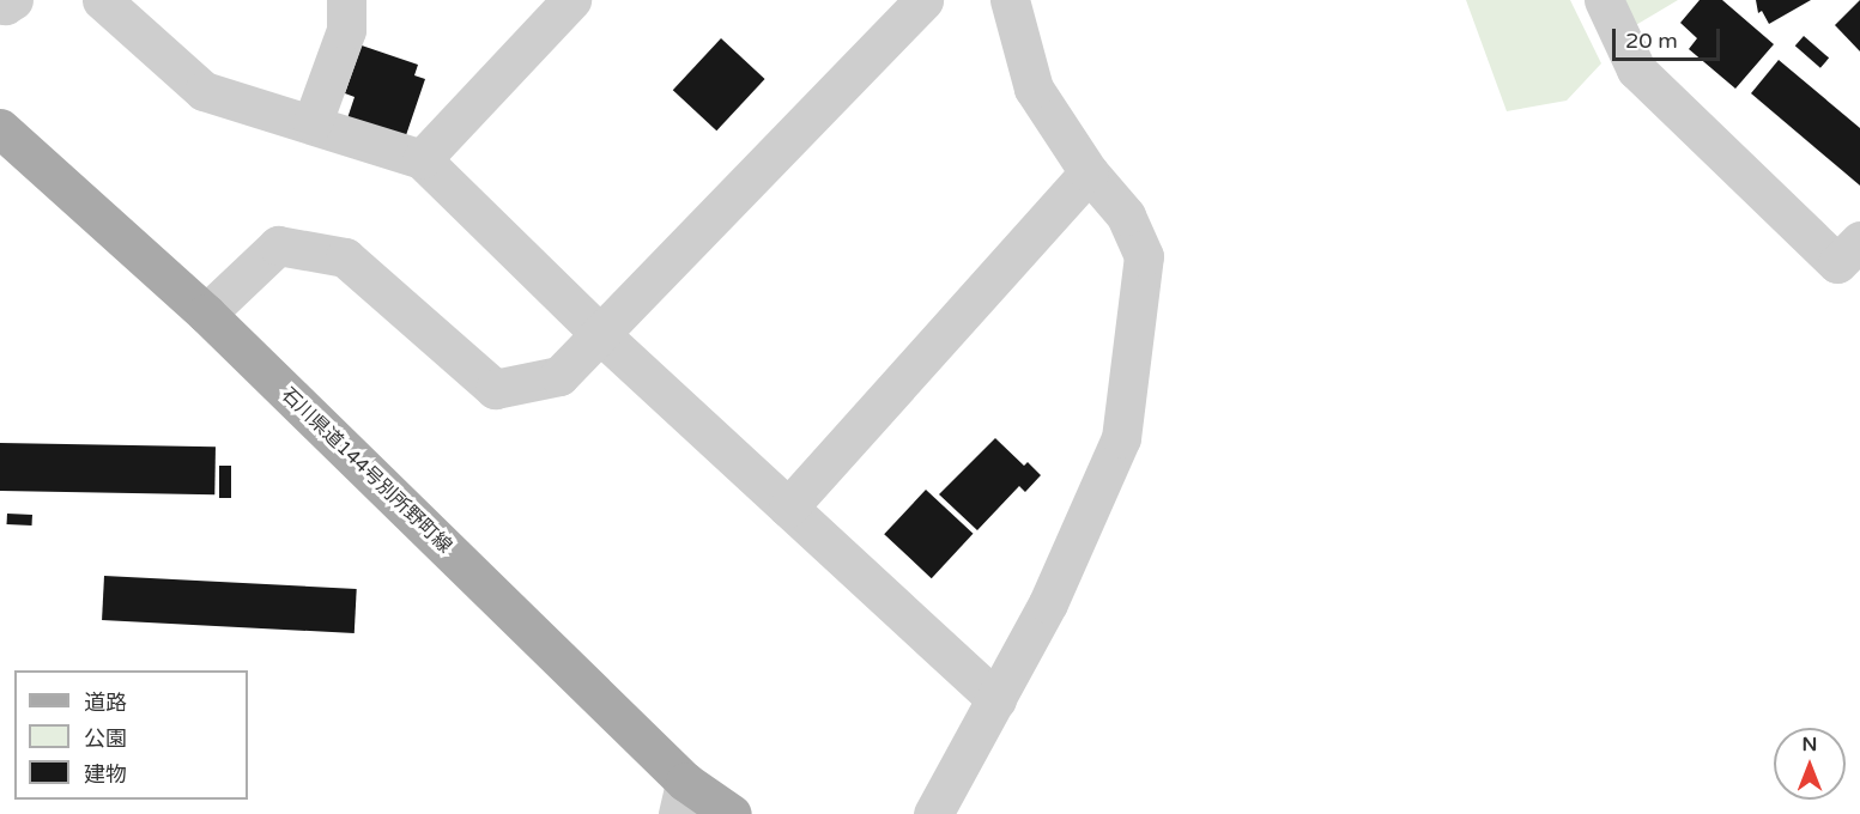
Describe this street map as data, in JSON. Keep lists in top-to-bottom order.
{
  "streets": {
    "main road": ["石川県道144号別所野町線"]
  },
  "legend": ["道路", "公園", "建物"],
  "scale_bar": "20 m",
  "north": "top"
}
